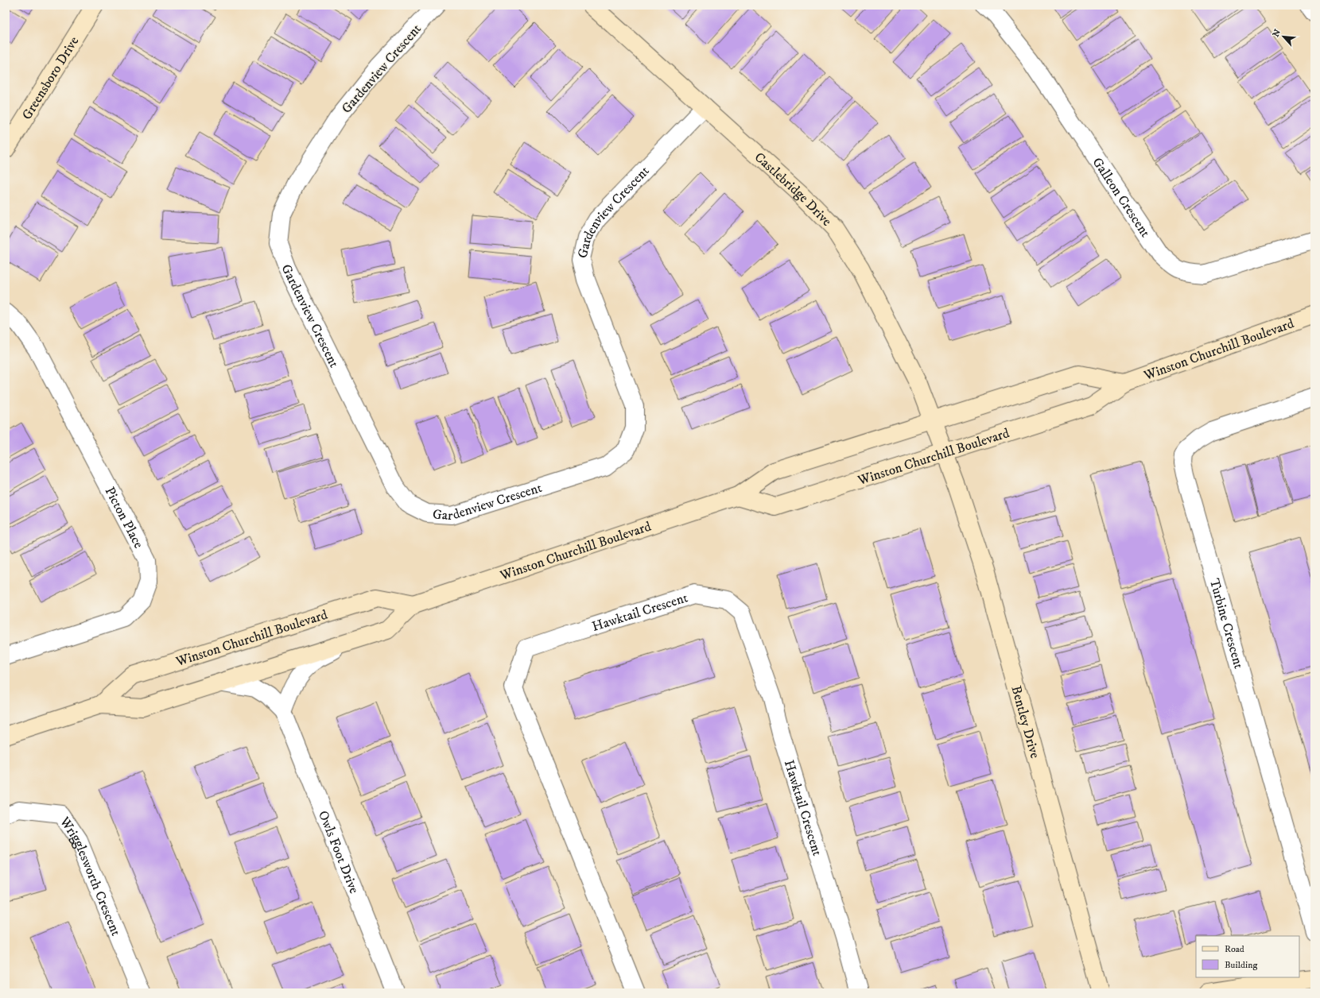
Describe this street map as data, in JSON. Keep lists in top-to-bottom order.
{
  "streets": {
    "main road": [
      "Greensboro Drive",
      "Castlebridge Drive",
      "Winston Churchill Boulevard",
      "Bentley Drive"
    ],
    "street": [
      "Gardenview Crescent",
      "Galleon Crescent",
      "Picton Place",
      "Hawktail Crescent",
      "Turbine Crescent",
      "Owls Foot Drive",
      "Wrigglesworth Crescent"
    ]
  },
  "crossings": [
    ["Gardenview Crescent", "Castlebridge Drive"],
    ["Castlebridge Drive", "Winston Churchill Boulevard"],
    ["Castlebridge Drive", "Bentley Drive"],
    ["Winston Churchill Boulevard", "Bentley Drive"],
    ["Winston Churchill Boulevard", "Owls Foot Drive"]
  ],
  "legend": ["Road", "Building"],
  "north": "top left"
}
